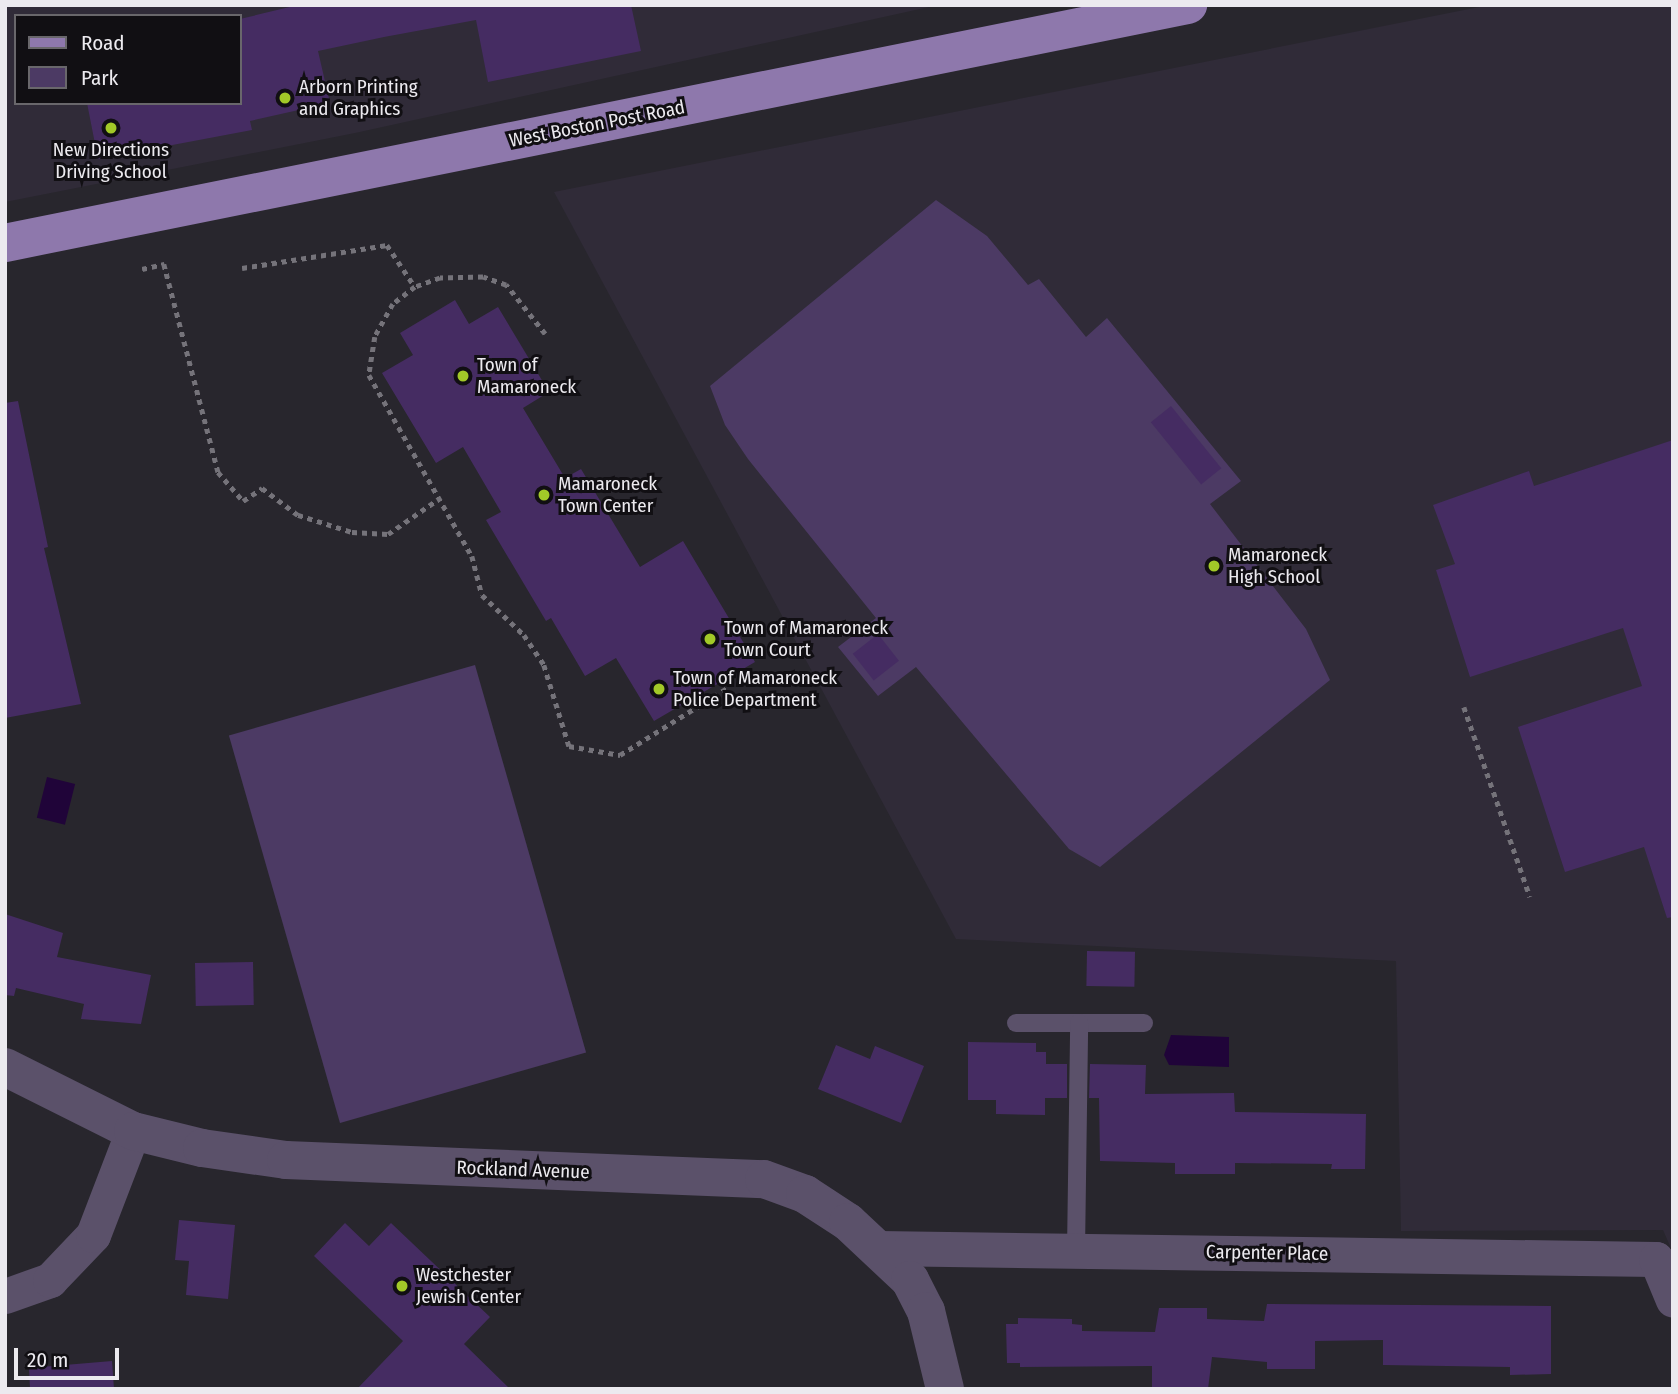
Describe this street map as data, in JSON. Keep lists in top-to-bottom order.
{
  "streets": {
    "main road": ["West Boston Post Road"],
    "street": ["Rockland Avenue", "Carpenter Place"]
  },
  "crossings": [
    ["Rockland Avenue", "Carpenter Place"]
  ],
  "places": [
    "Arborn Printing and Graphics",
    "New Directions Driving School",
    "Town of Mamaroneck",
    "Mamaroneck Town Center",
    "Mamaroneck High School",
    "Town of Mamaroneck Town Court",
    "Town of Mamaroneck Police Department",
    "Westchester Jewish Center"
  ],
  "legend": ["Road", "Park"],
  "scale_bar": "20 m"
}
